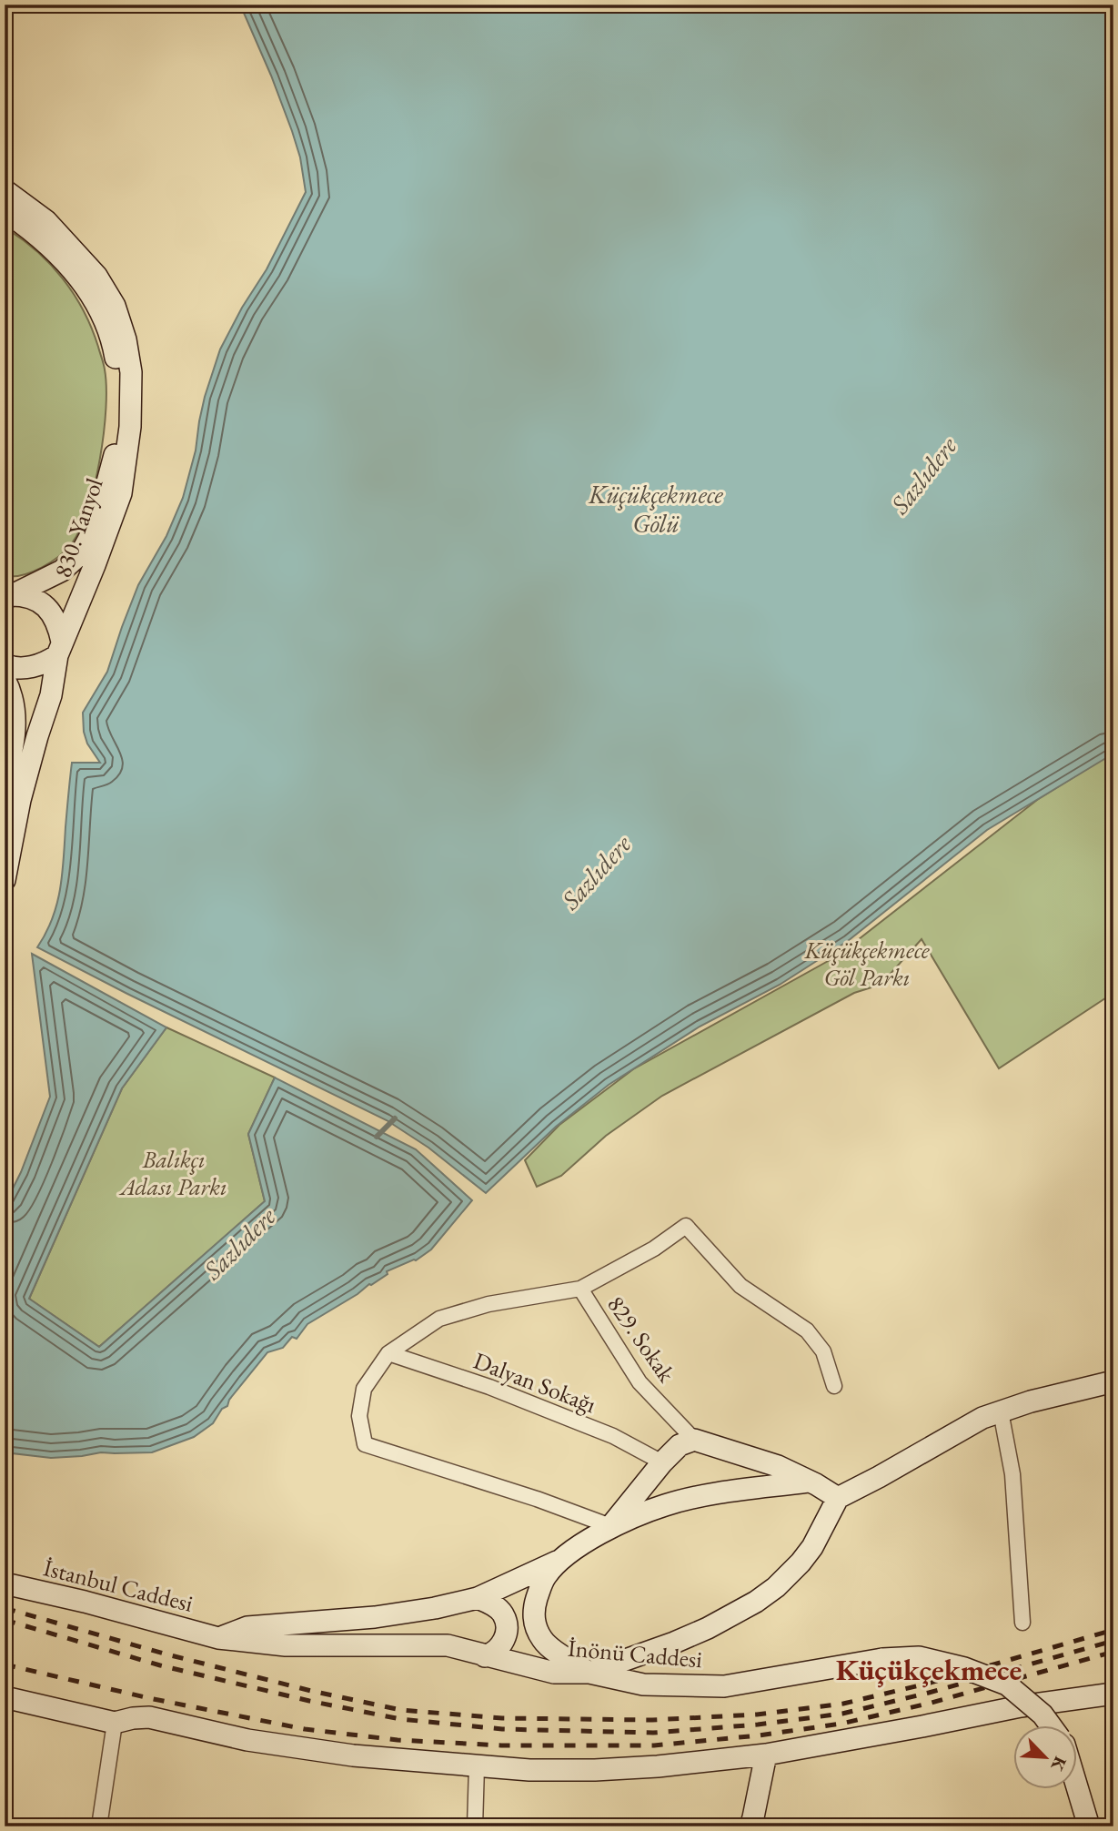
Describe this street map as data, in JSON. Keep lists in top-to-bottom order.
{
  "streets": {
    "main road": ["830. Yanyol", "İstanbul Caddesi", "İnönü Caddesi"],
    "street": ["829. Sokak", "Dalyan Sokağı"]
  },
  "crossings": [
    ["İstanbul Caddesi", "İnönü Caddesi"]
  ],
  "districts": ["Küçükçekmece"],
  "water": ["Sazlıdere", "Küçükçekmece Gölü"],
  "parks": ["Küçükçekmece Göl Parkı", "Balıkçı Adası Parkı"],
  "north": "bottom right"
}
